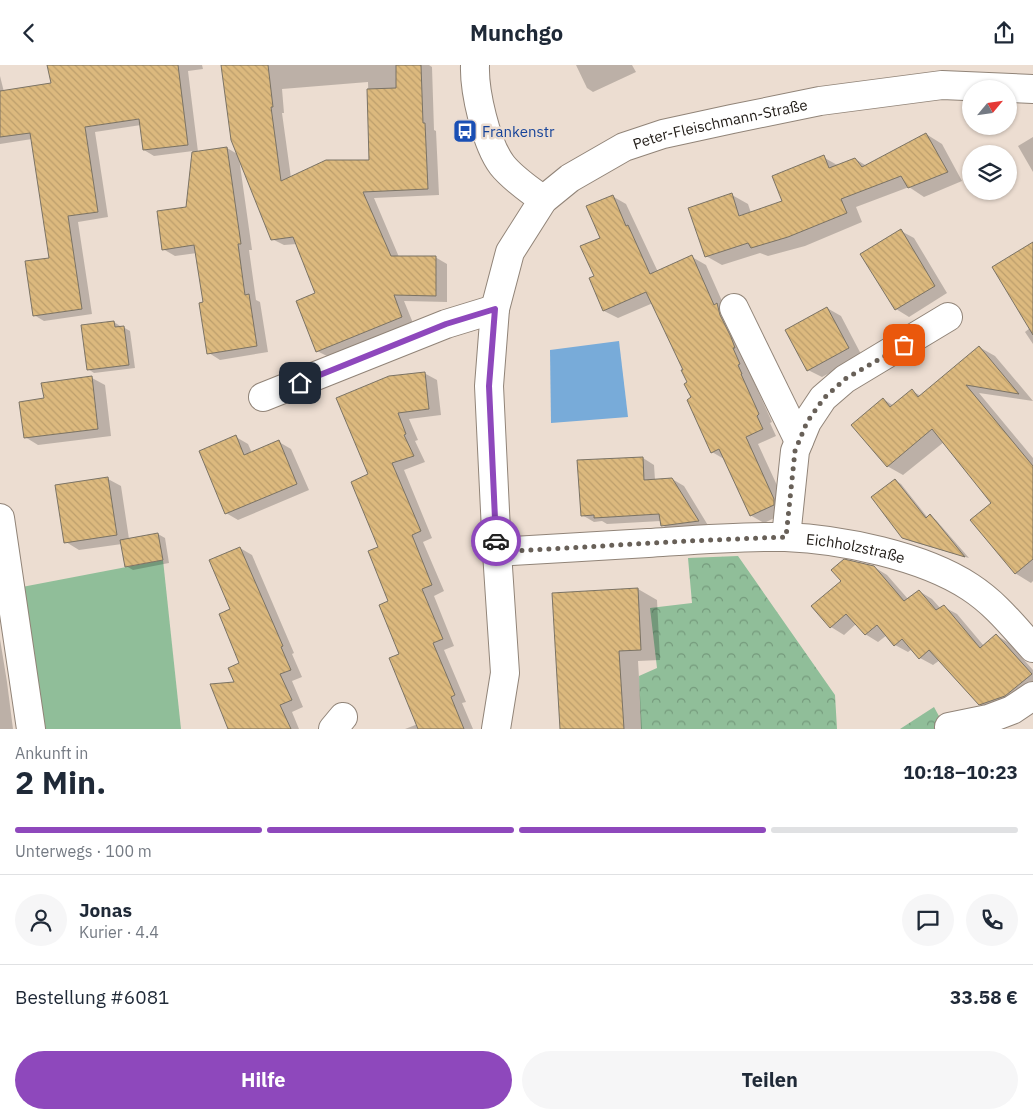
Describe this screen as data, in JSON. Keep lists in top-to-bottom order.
{
  "streets": {
    "street": ["Peter-Fleischmann-Straße", "Eichholzstraße"]
  },
  "crossings": [
    ["Peter-Fleischmann-Straße", "Eichholzstraße"]
  ],
  "places": {
    "bus stop": ["Frankenstr"]
  },
  "north": "top right",
  "page": {
    "header": "Munchgo",
    "heading": ["2 Min.", "Ankunft in", "10:18–10:23"],
    "panel": [
      "Jonas",
      "Kurier · 4.4",
      "Bestellung #6081",
      "33.58 €"
    ],
    "bar": "Unterwegs · 100 m",
    "buttons": ["Hilfe", "Teilen"]
  }
}
